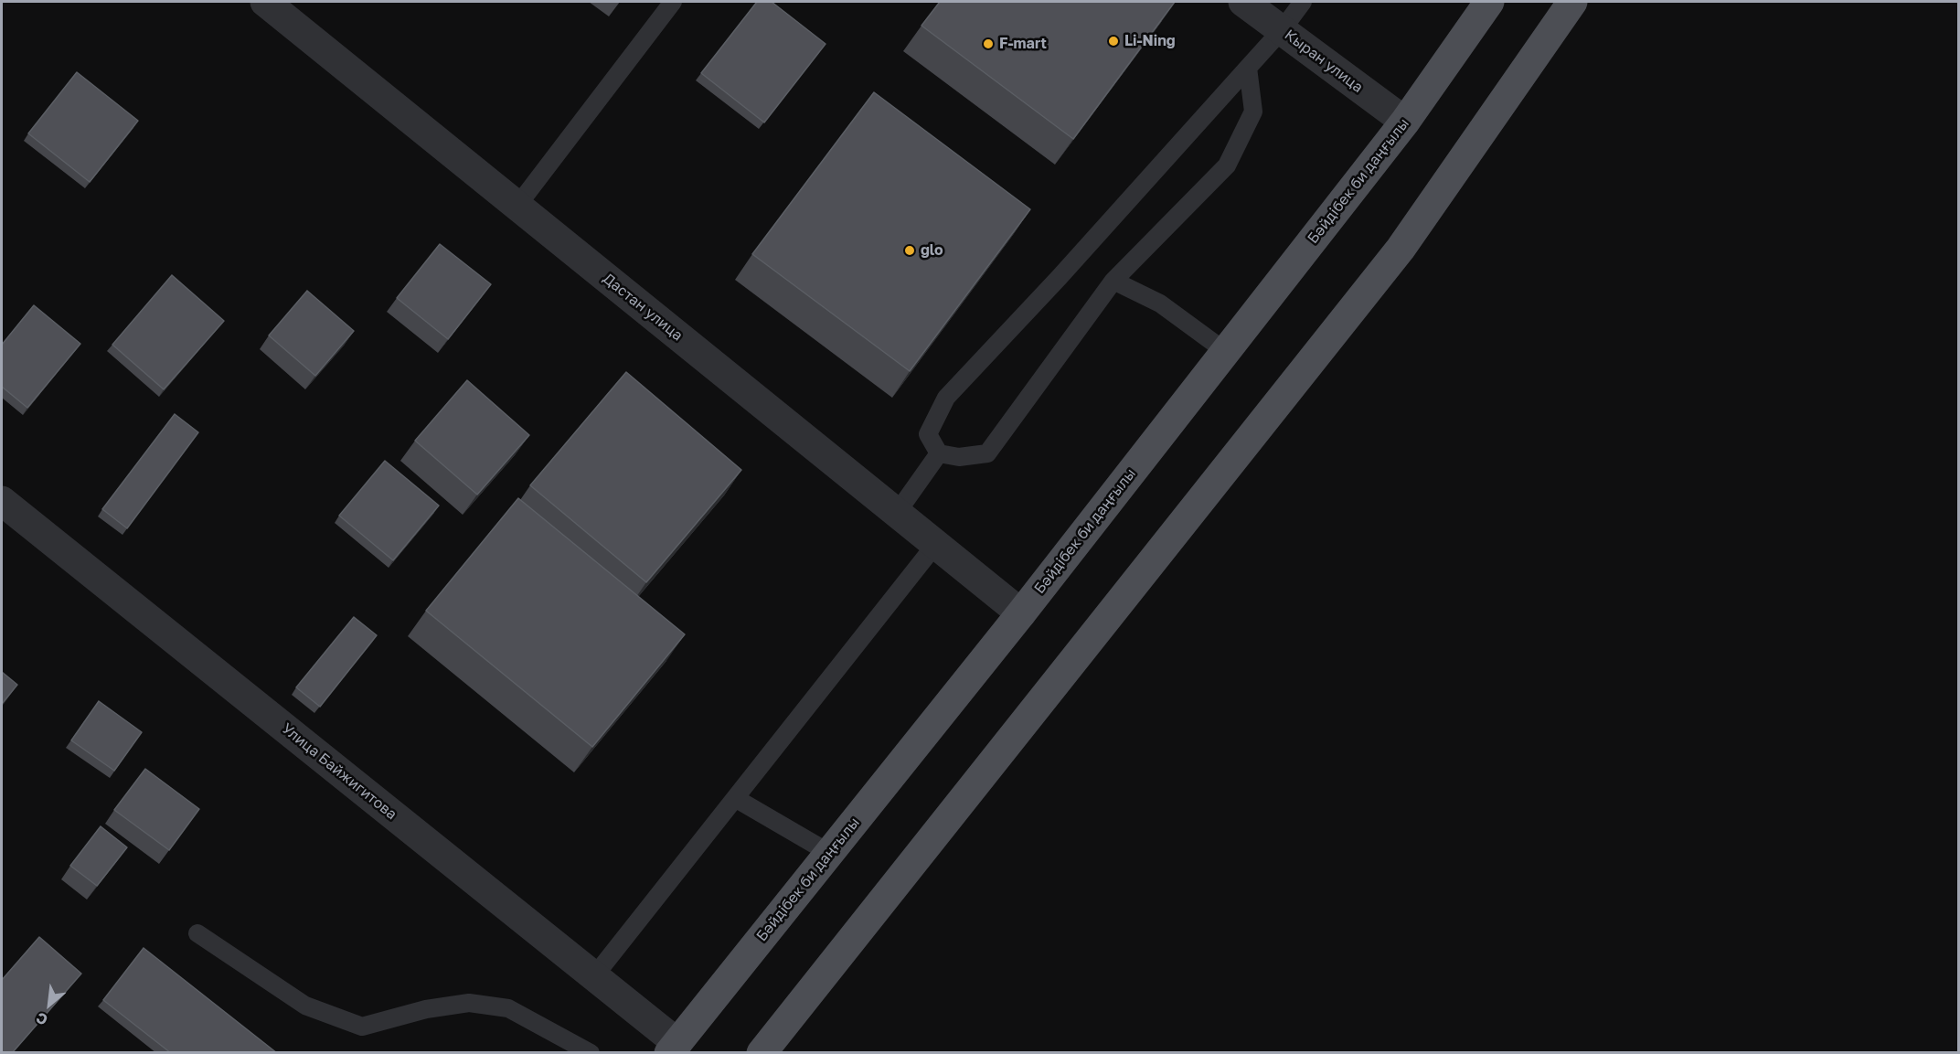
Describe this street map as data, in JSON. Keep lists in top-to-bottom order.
{
  "streets": {
    "main road": ["Бәйдібек би даңғылы"],
    "street": ["Кыран улица", "Дастан улица", "Улица Байжигитова"]
  },
  "crossings": [
    ["Кыран улица", "Бәйдібек би даңғылы"],
    ["Бәйдібек би даңғылы", "Дастан улица"],
    ["Бәйдібек би даңғылы", "Улица Байжигитова"]
  ],
  "places": ["Li-Ning", "F-mart", "glo"],
  "north": "bottom left"
}
